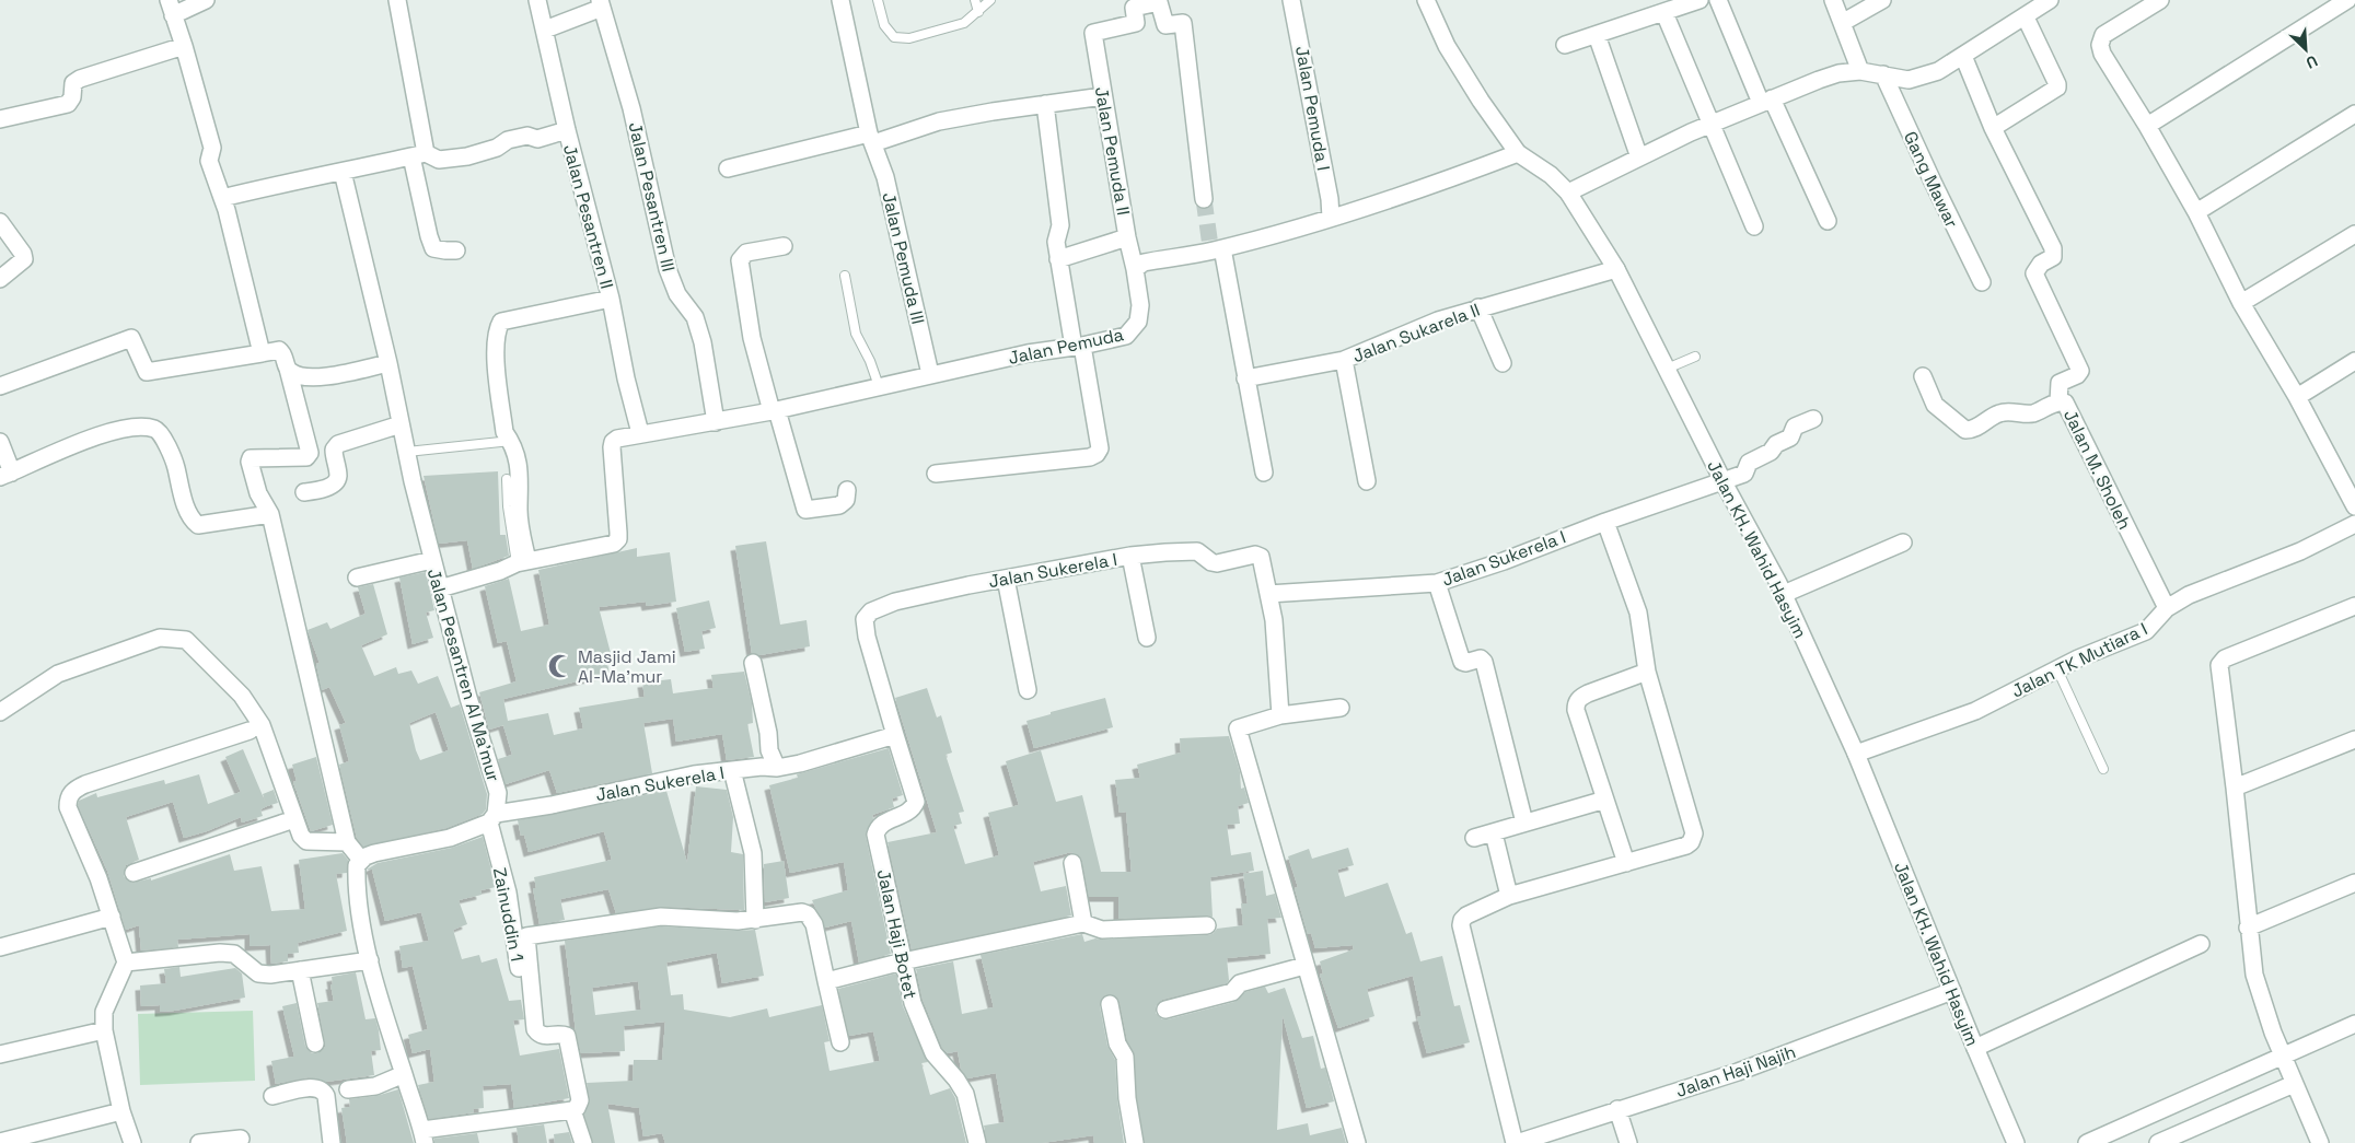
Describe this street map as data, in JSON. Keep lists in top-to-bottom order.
{
  "streets": {
    "street": [
      "Jalan Pemuda I",
      "Jalan Pemuda II",
      "Gang Mawar",
      "Jalan Pesantren III",
      "Jalan Pesantren II",
      "Jalan Pemuda III",
      "Jalan Sukarela II",
      "Jalan Pemuda",
      "Jalan M. Sholeh",
      "Jalan KH. Wahid Hasyim",
      "Jalan Sukerela I",
      "Jalan TK Mutiara I",
      "Jalan Pesantren Al Ma'mur",
      "Zainuddin 1",
      "Jalan Haji Botet",
      "Jalan Haji Najih"
    ]
  },
  "crossings": [
    ["Jalan Pemuda II", "Jalan Pemuda"],
    ["Jalan Pesantren III", "Jalan Pemuda"],
    ["Jalan Pesantren II", "Jalan Pemuda"],
    ["Jalan Pemuda III", "Jalan Pemuda"],
    ["Jalan Sukarela II", "Jalan KH. Wahid Hasyim"],
    ["Jalan M. Sholeh", "Jalan TK Mutiara I"],
    ["Jalan KH. Wahid Hasyim", "Jalan Sukerela I"],
    ["Jalan KH. Wahid Hasyim", "Jalan TK Mutiara I"],
    ["Jalan KH. Wahid Hasyim", "Jalan Haji Najih"],
    ["Jalan Sukerela I", "Jalan Pesantren Al Ma'mur"],
    ["Jalan Sukerela I", "Zainuddin 1"],
    ["Jalan Sukerela I", "Jalan Haji Botet"],
    ["Jalan Pesantren Al Ma'mur", "Zainuddin 1"]
  ],
  "places": {
    "mosque": ["Masjid Jami Al-Ma'mur"]
  },
  "north": "bottom right"
}
